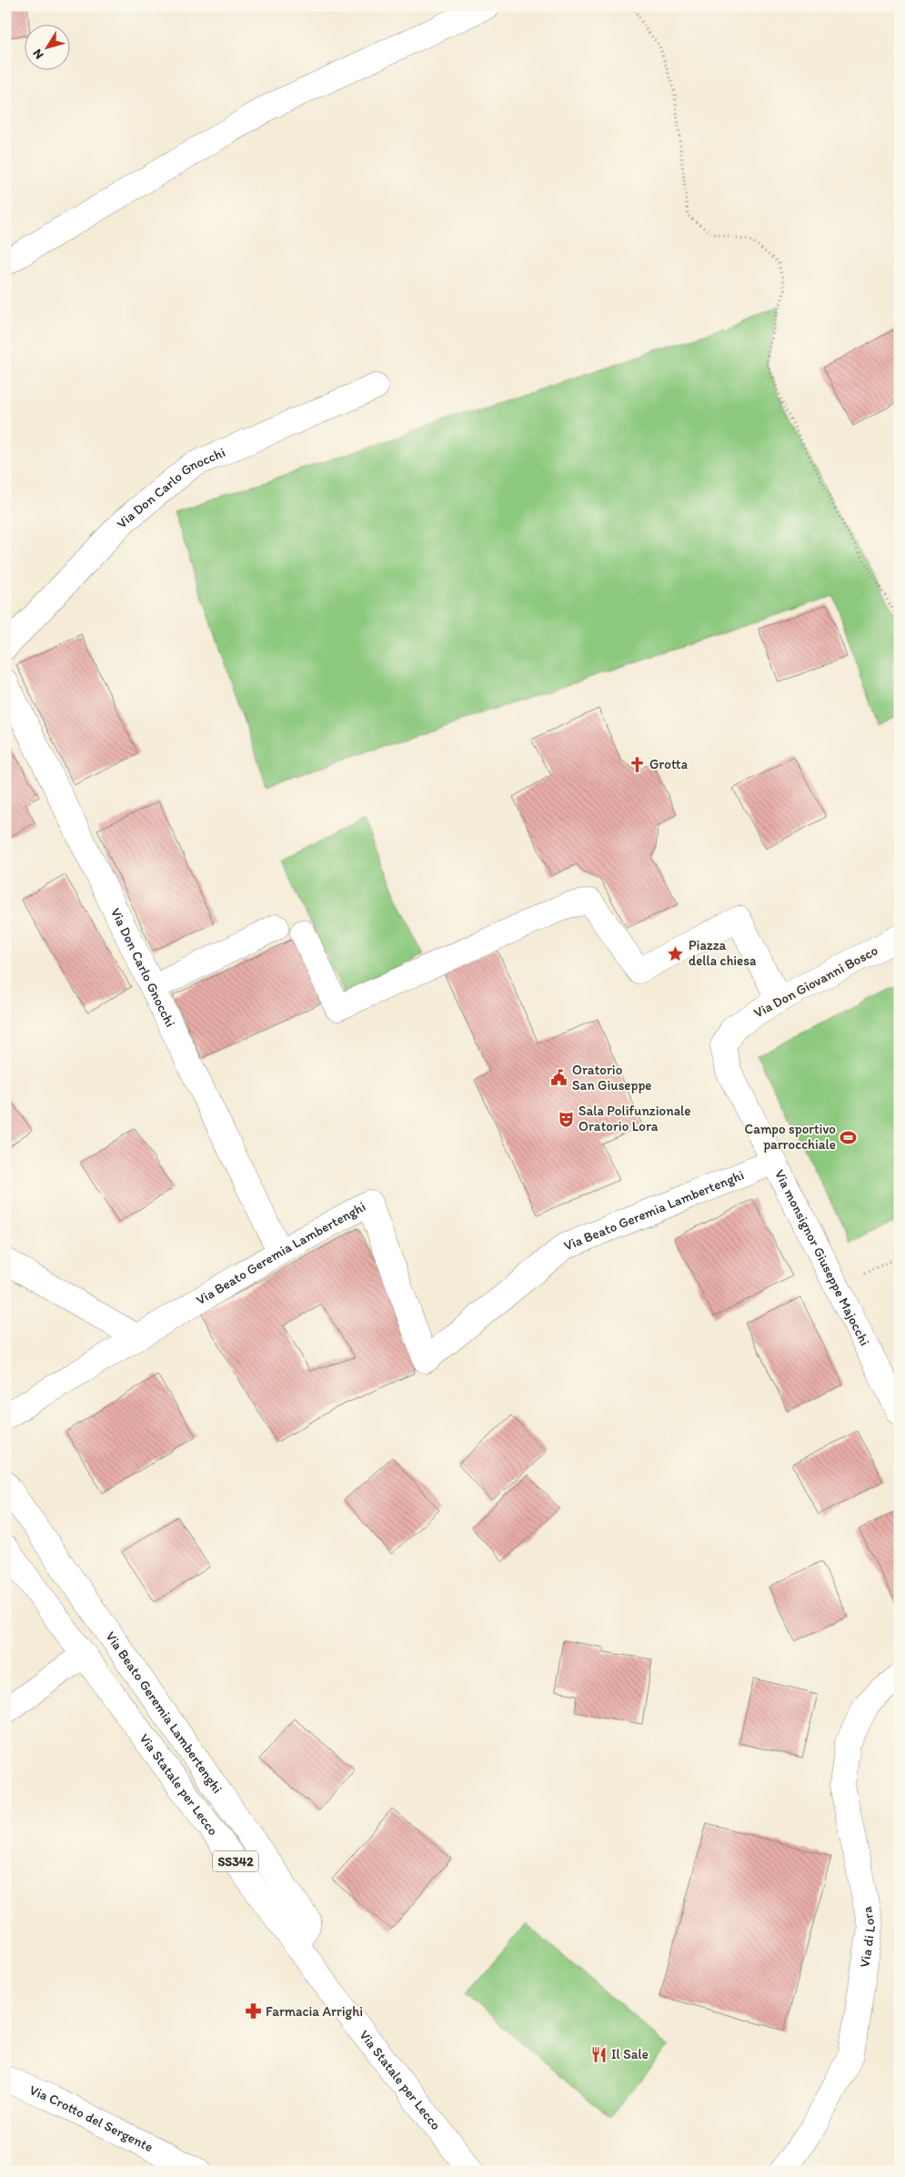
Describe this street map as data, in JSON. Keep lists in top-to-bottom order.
{
  "streets": {
    "street": [
      "Via Don Carlo Gnocchi",
      "Via Don Giovanni Bosco",
      "Via Beato Geremia Lambertenghi",
      "Via monsignor Giuseppe Majocchi",
      "Via Statale per Lecco",
      "SS342",
      "Via di Lora",
      "Via Crotto del Sergente"
    ]
  },
  "crossings": [
    ["Via Don Carlo Gnocchi", "Via Beato Geremia Lambertenghi"],
    ["Via Don Giovanni Bosco", "Via monsignor Giuseppe Majocchi"],
    ["Via Beato Geremia Lambertenghi", "Via monsignor Giuseppe Majocchi"],
    ["Via Beato Geremia Lambertenghi", "Via Statale per Lecco"]
  ],
  "places": {
    "church": ["Grotta"],
    "place": ["Piazza della chiesa"],
    "public building": ["Oratorio San Giuseppe"],
    "theatre": ["Sala Polifunzionale Oratorio Lora"],
    "sports": ["Campo sportivo parrocchiale"],
    "pharmacy": ["Farmacia Arrighi"],
    "restaurant": ["Il Sale"]
  },
  "north": "bottom left"
}
